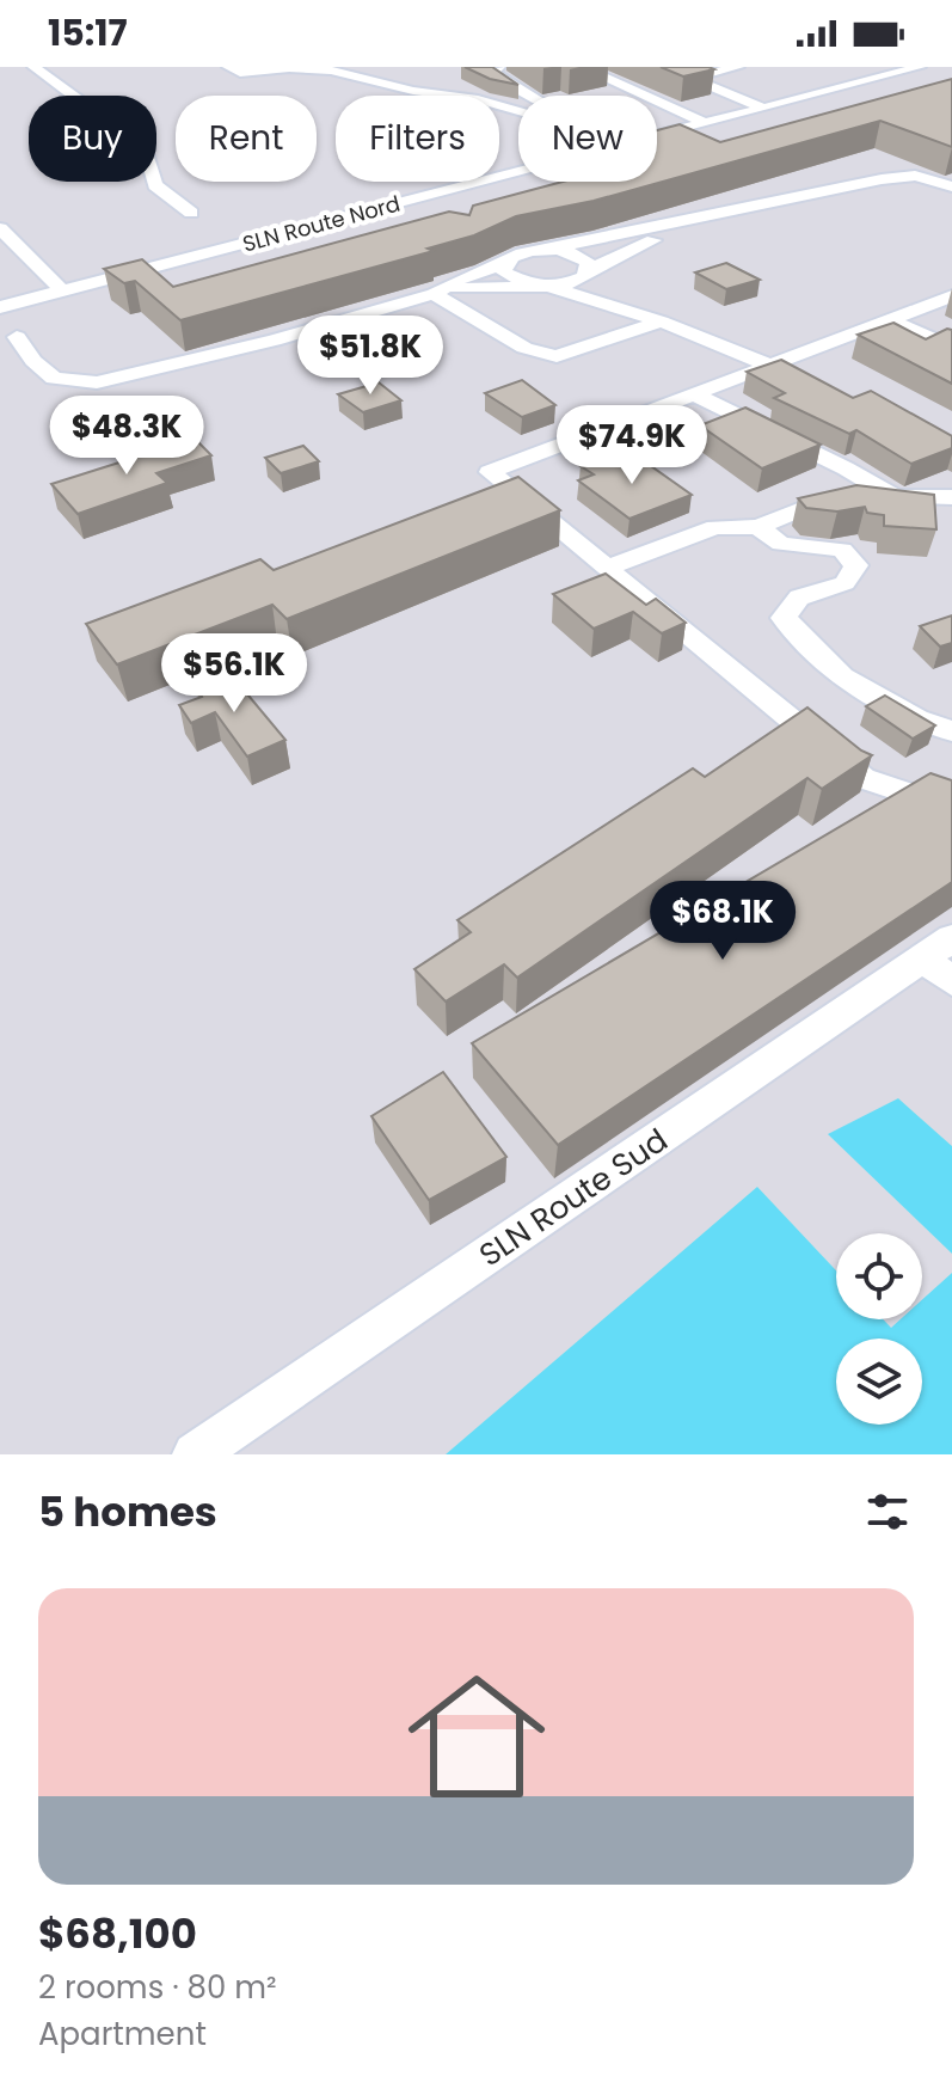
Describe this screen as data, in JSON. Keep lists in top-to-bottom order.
{
  "streets": {
    "lane": ["SLN Route Nord", "SLN Route Sud"]
  },
  "page": {
    "status": "15:17",
    "chip": [
      "Buy",
      "Rent",
      "Filters",
      "New"
    ],
    "price": [
      "$51.8K",
      "$48.3K",
      "$74.9K",
      "$56.1K",
      "$68.1K"
    ],
    "heading": "5 homes",
    "list": [
      {
        "name": "$68,100",
        "note": "2 rooms · 80 m² · Apartment"
      }
    ]
  }
}
